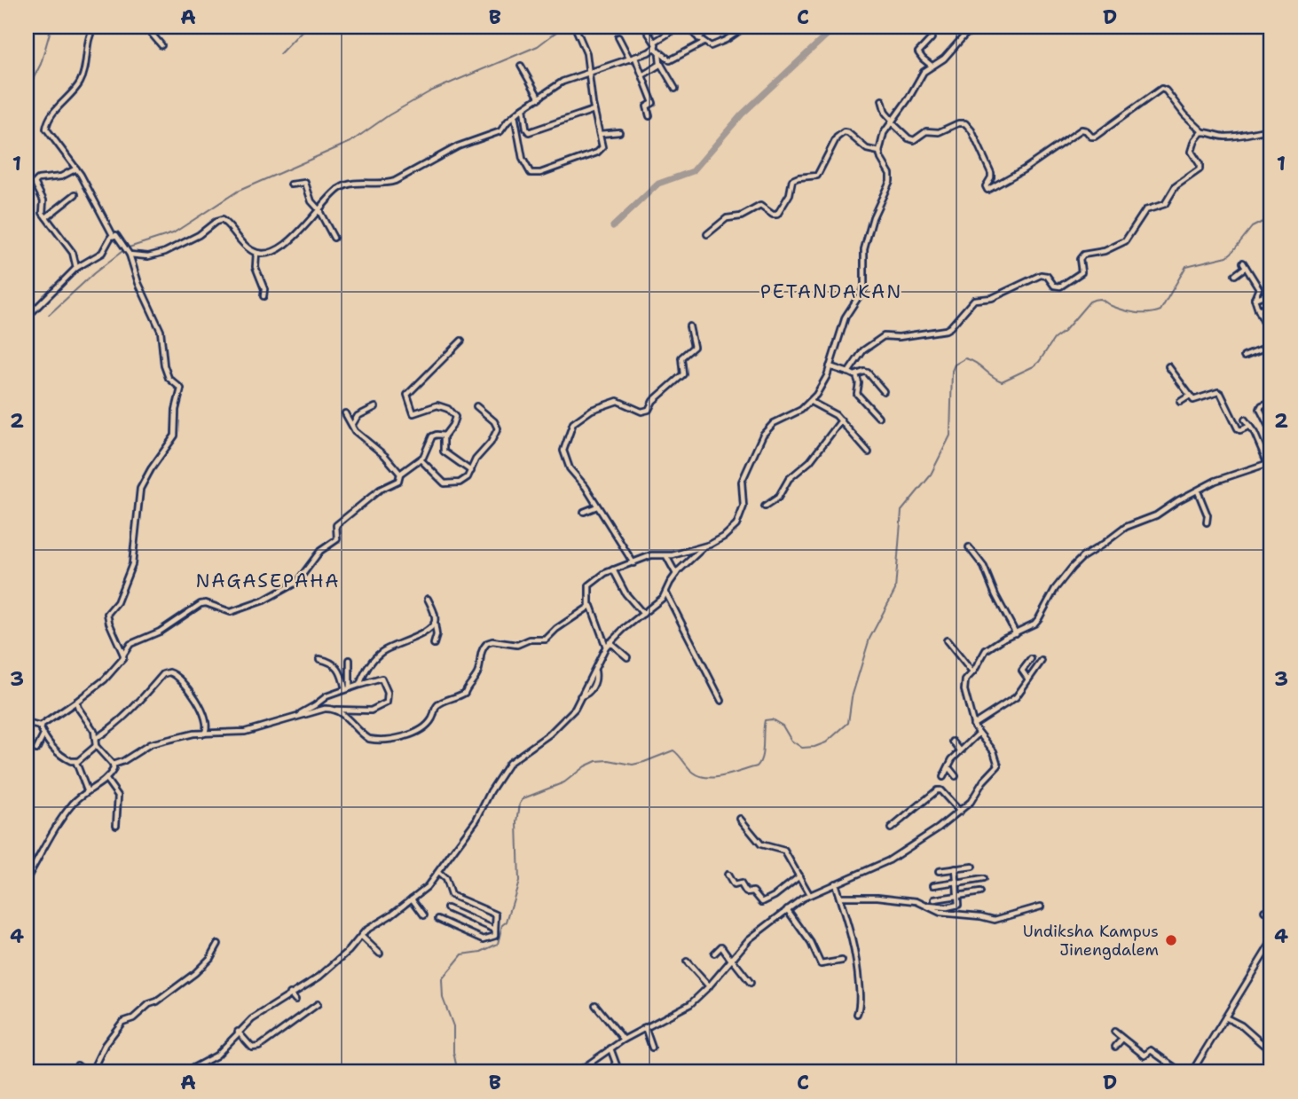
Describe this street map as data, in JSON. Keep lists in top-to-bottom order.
{
  "districts": ["PETANDAKAN", "NAGASEPAHA"],
  "places": ["Undiksha Kampus Jinengdalem"],
  "grid": {
    "columns": [
      "A",
      "B",
      "C",
      "D"
    ],
    "rows": [
      "1",
      "2",
      "3",
      "4"
    ]
  }
}
